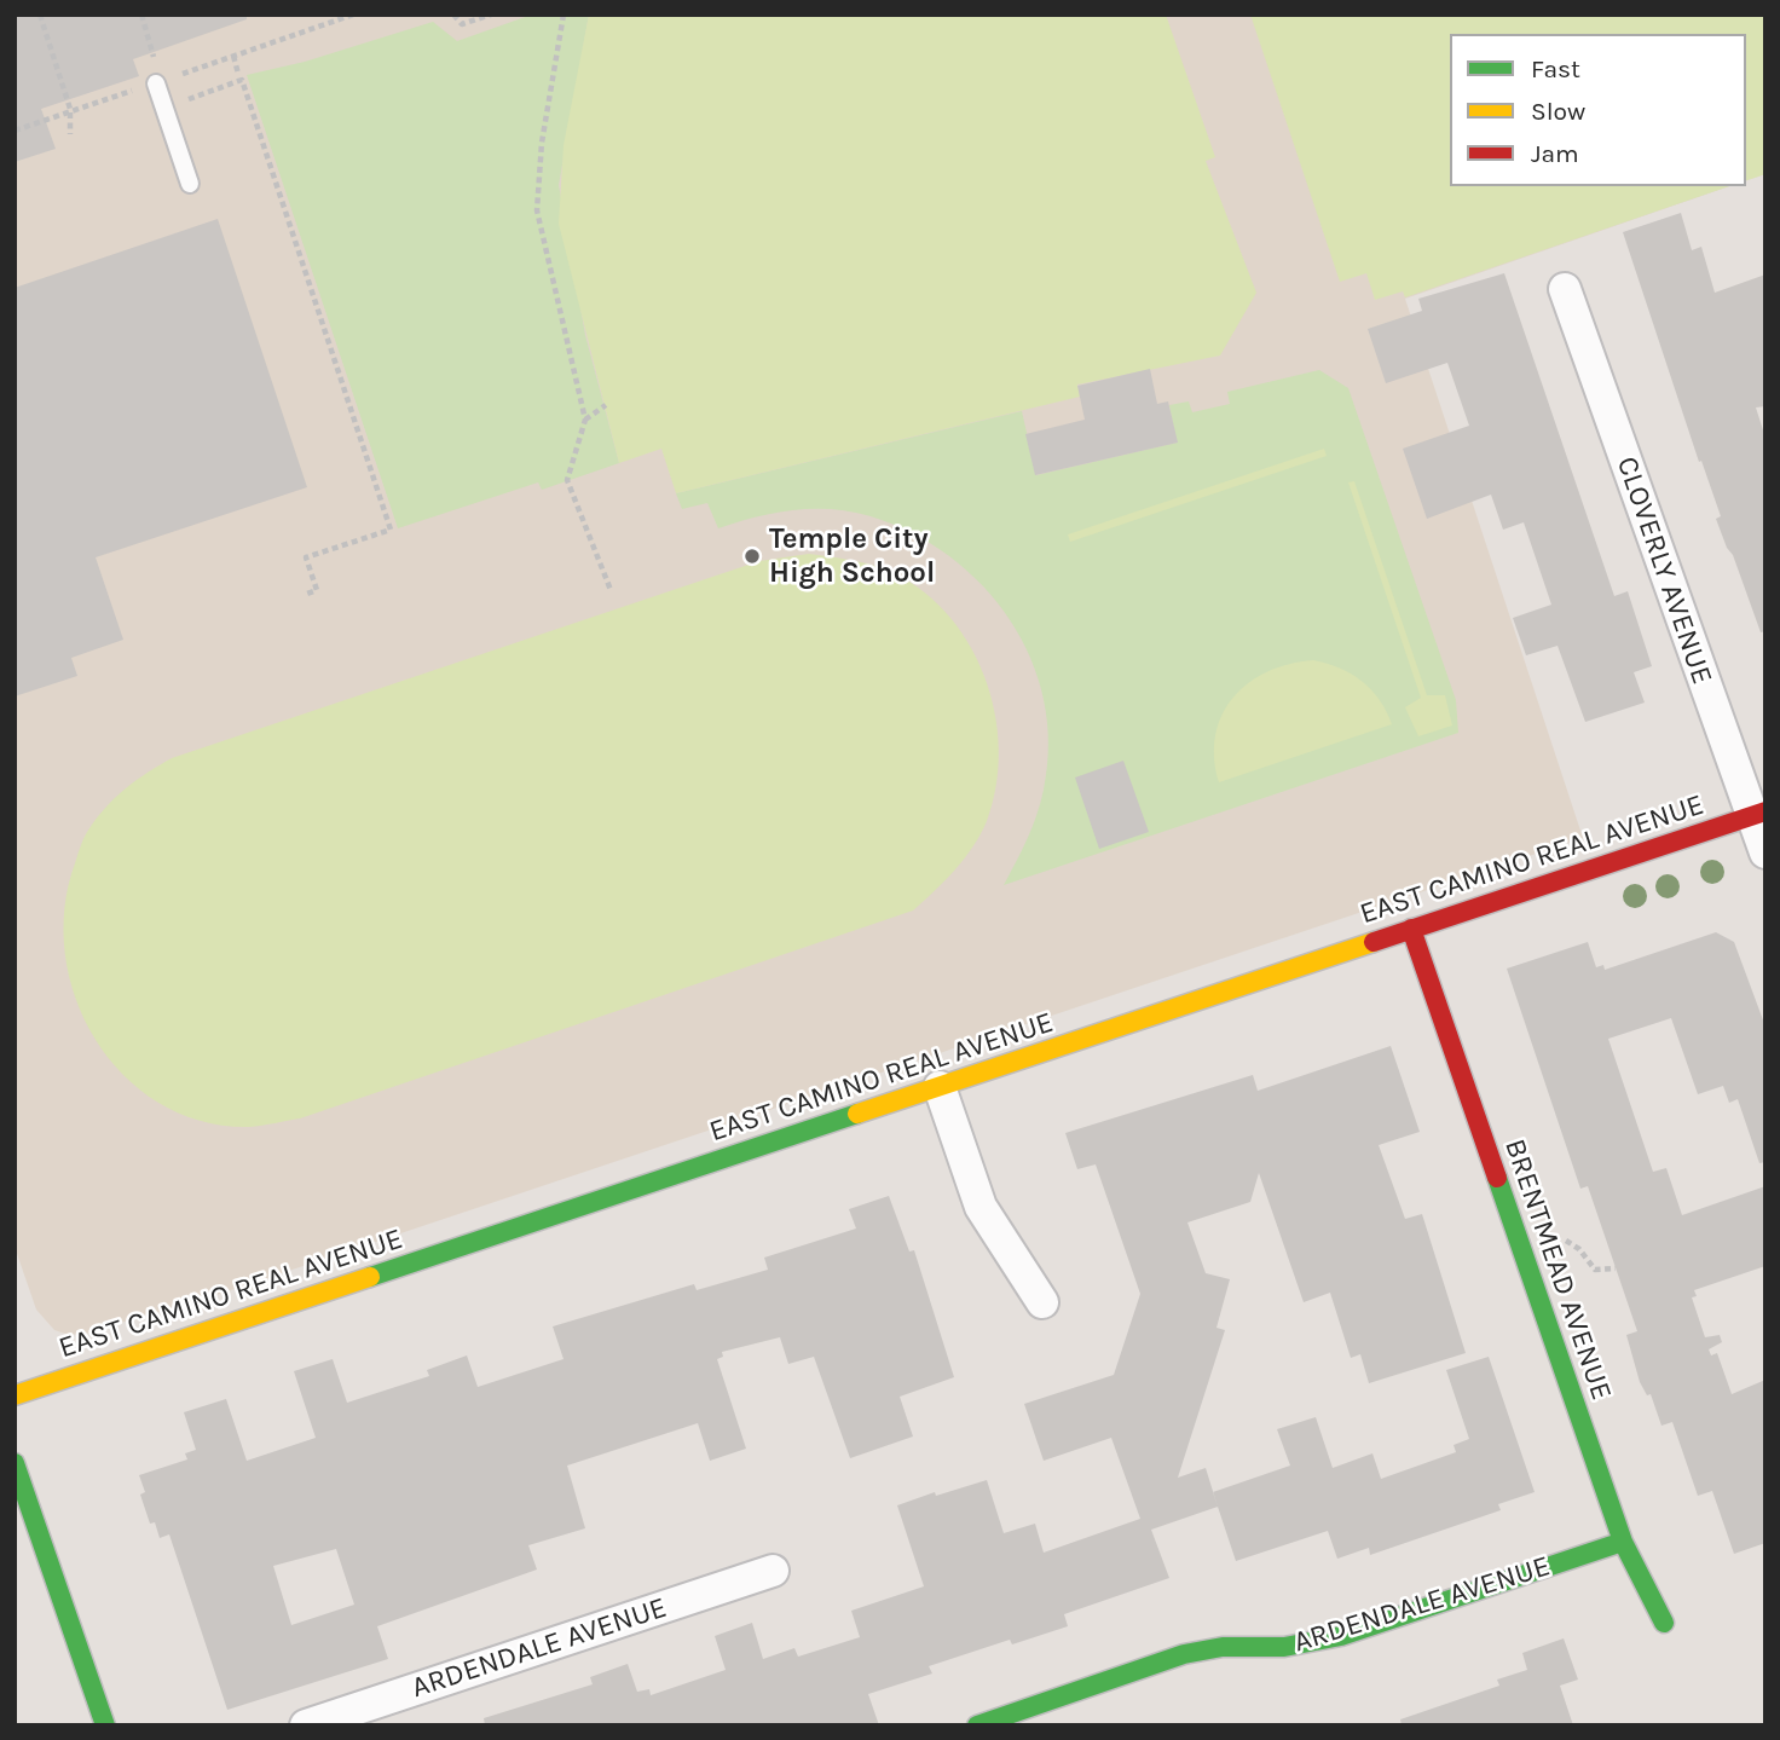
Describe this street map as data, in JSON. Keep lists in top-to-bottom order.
{
  "streets": {
    "street": [
      "CLOVERLY AVENUE",
      "EAST CAMINO REAL AVENUE",
      "BRENTMEAD AVENUE",
      "ARDENDALE AVENUE"
    ]
  },
  "crossings": [
    ["CLOVERLY AVENUE", "EAST CAMINO REAL AVENUE"],
    ["EAST CAMINO REAL AVENUE", "BRENTMEAD AVENUE"],
    ["BRENTMEAD AVENUE", "ARDENDALE AVENUE"]
  ],
  "places": ["Temple City High School"],
  "legend": ["Fast", "Slow", "Jam"]
}
